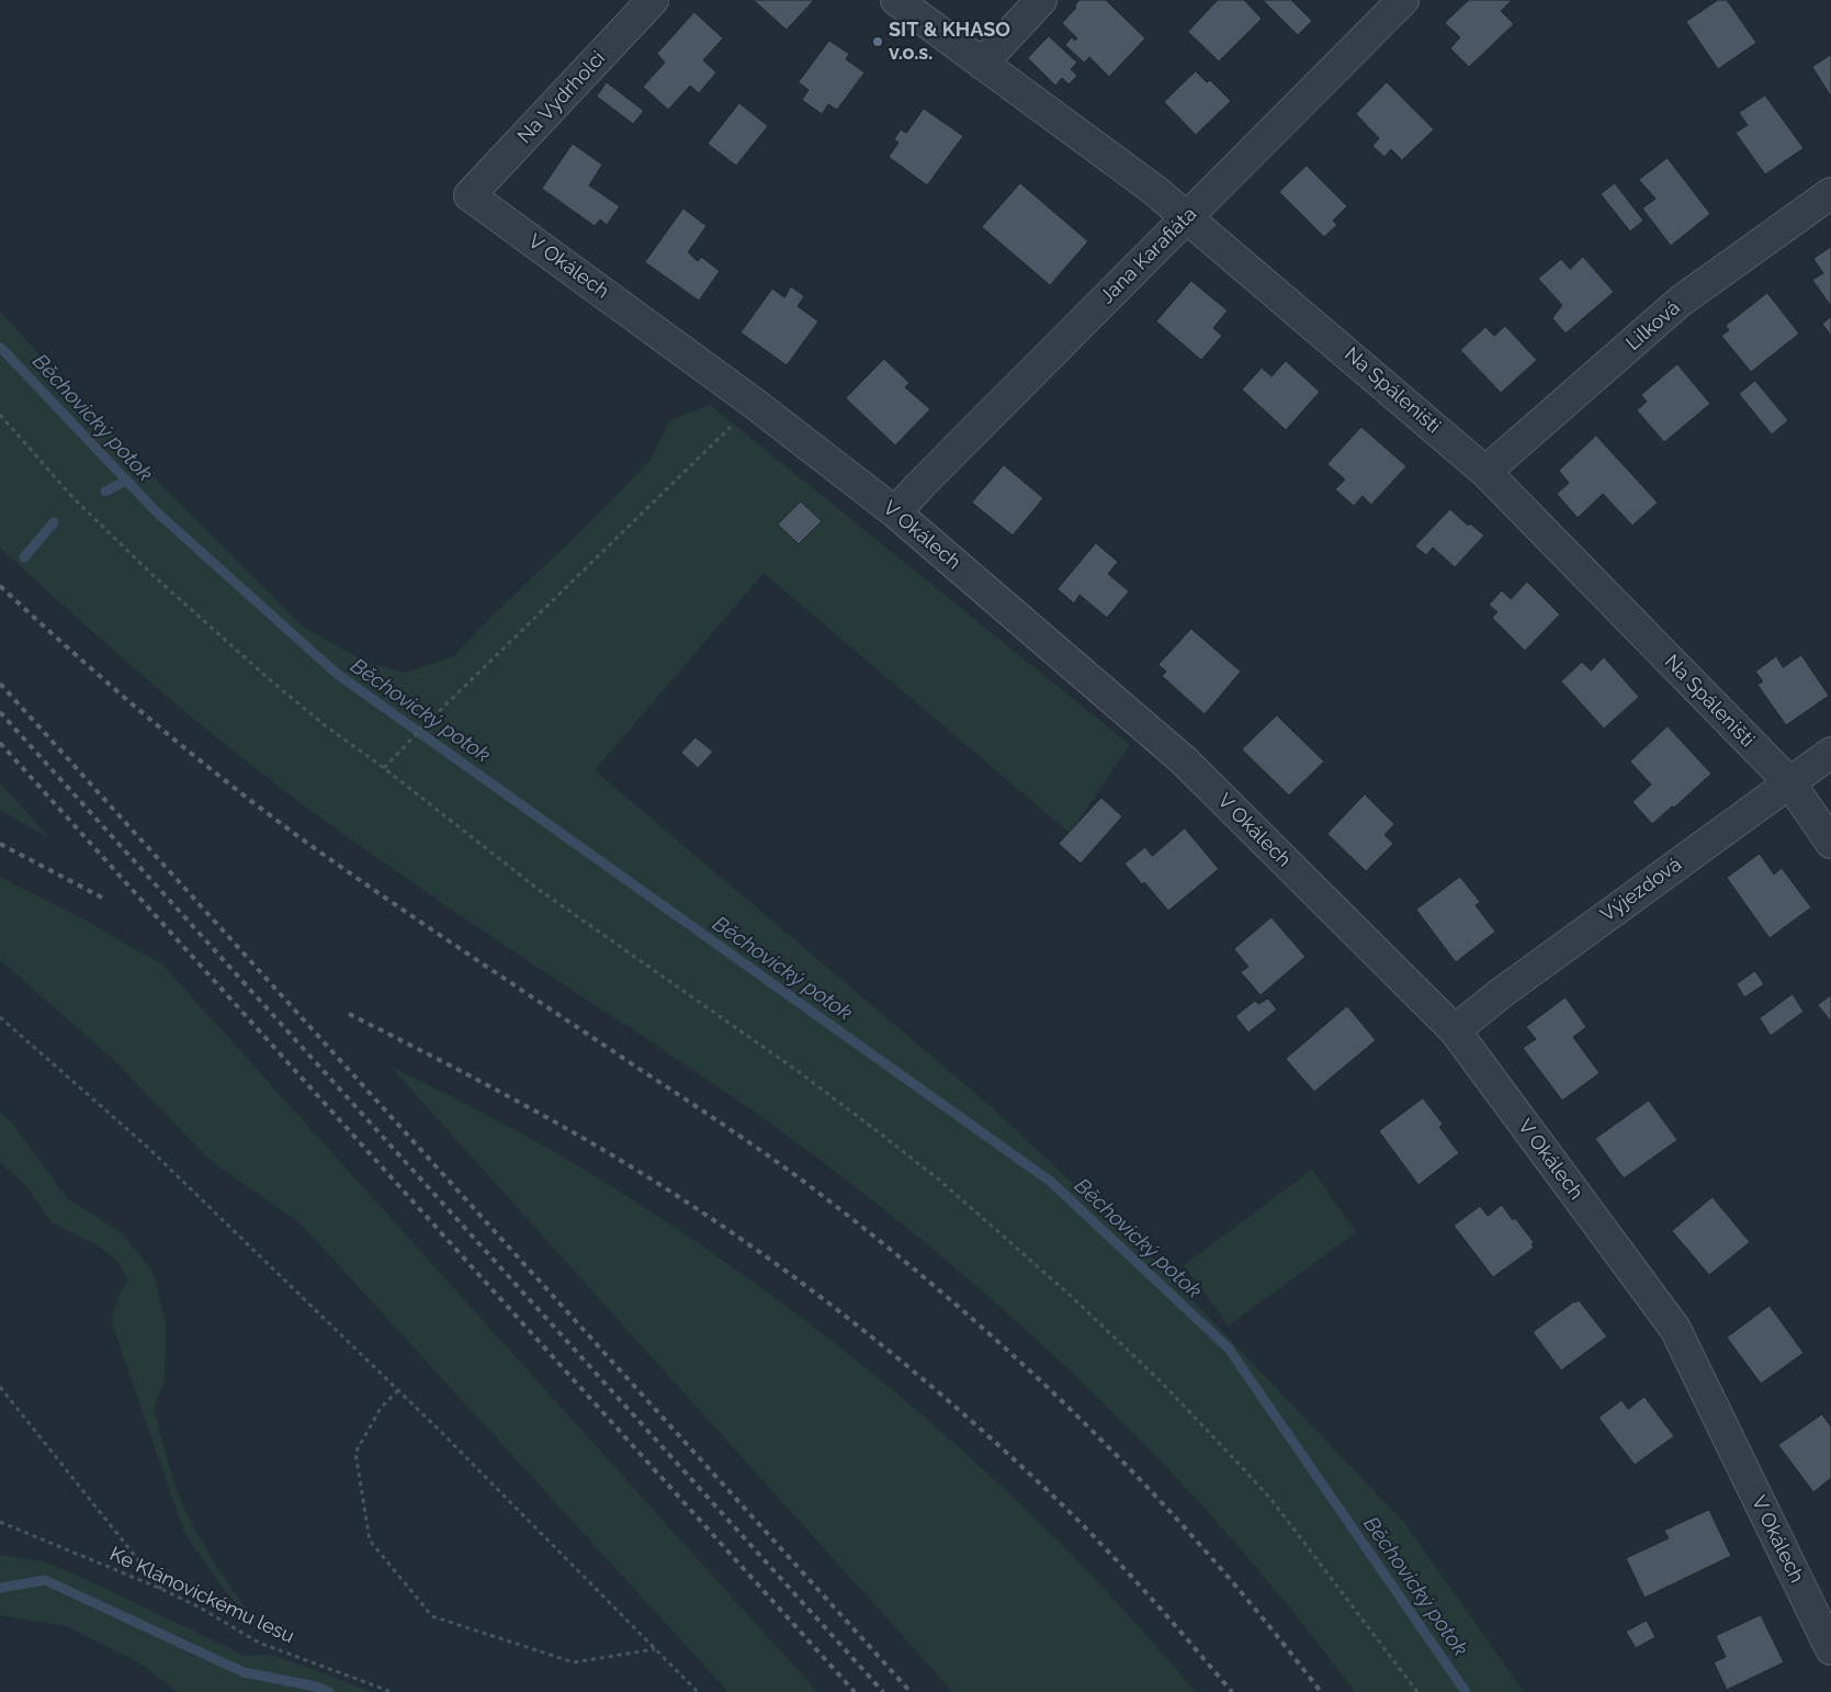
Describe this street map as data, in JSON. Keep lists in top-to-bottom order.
{
  "streets": {
    "street": [
      "Na Vydrholci",
      "Jana Karafiáta",
      "V Okálech",
      "Lilková",
      "Na Spáleništi",
      "Výjezdová"
    ],
    "path": ["Ke Klánovickému lesu"]
  },
  "crossings": [
    ["Na Vydrholci", "V Okálech"],
    ["Jana Karafiáta", "V Okálech"],
    ["Jana Karafiáta", "Na Spáleništi"],
    ["V Okálech", "Výjezdová"],
    ["Lilková", "Na Spáleništi"],
    ["Na Spáleništi", "Výjezdová"]
  ],
  "water": ["Běchovický potok"],
  "places": ["SIT & KHASO v.o.s."]
}
